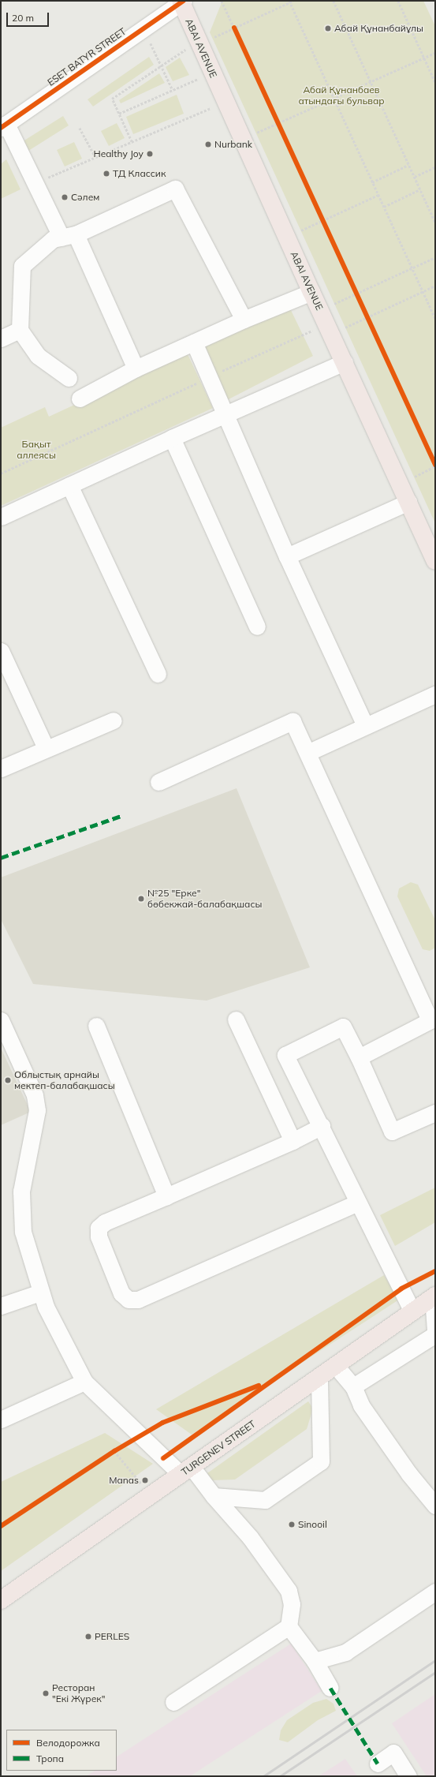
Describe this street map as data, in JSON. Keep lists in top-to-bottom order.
{
  "streets": {
    "main road": ["ABAI AVENUE", "TURGENEV STREET"],
    "street": ["ESET BATYR STREET"]
  },
  "crossings": [
    ["ABAI AVENUE", "ESET BATYR STREET"]
  ],
  "parks": ["Абай Құнанбаев атындағы бульвар", "Бақыт аллеясы"],
  "places": [
    "Абай Құнанбайұлы",
    "Nurbank",
    "Healthy Joy",
    "ТД Классик",
    "Сәлем",
    "№25 \"Ерке\" бөбекжай-балабақшасы",
    "Облыстық арнайы мектеп-балабақшасы",
    "Manas",
    "Sinooil",
    "PERLES",
    "Ресторан \"Екi Жүрек\""
  ],
  "legend": ["Велодорожка", "Тропа"],
  "scale_bar": "20 m"
}
